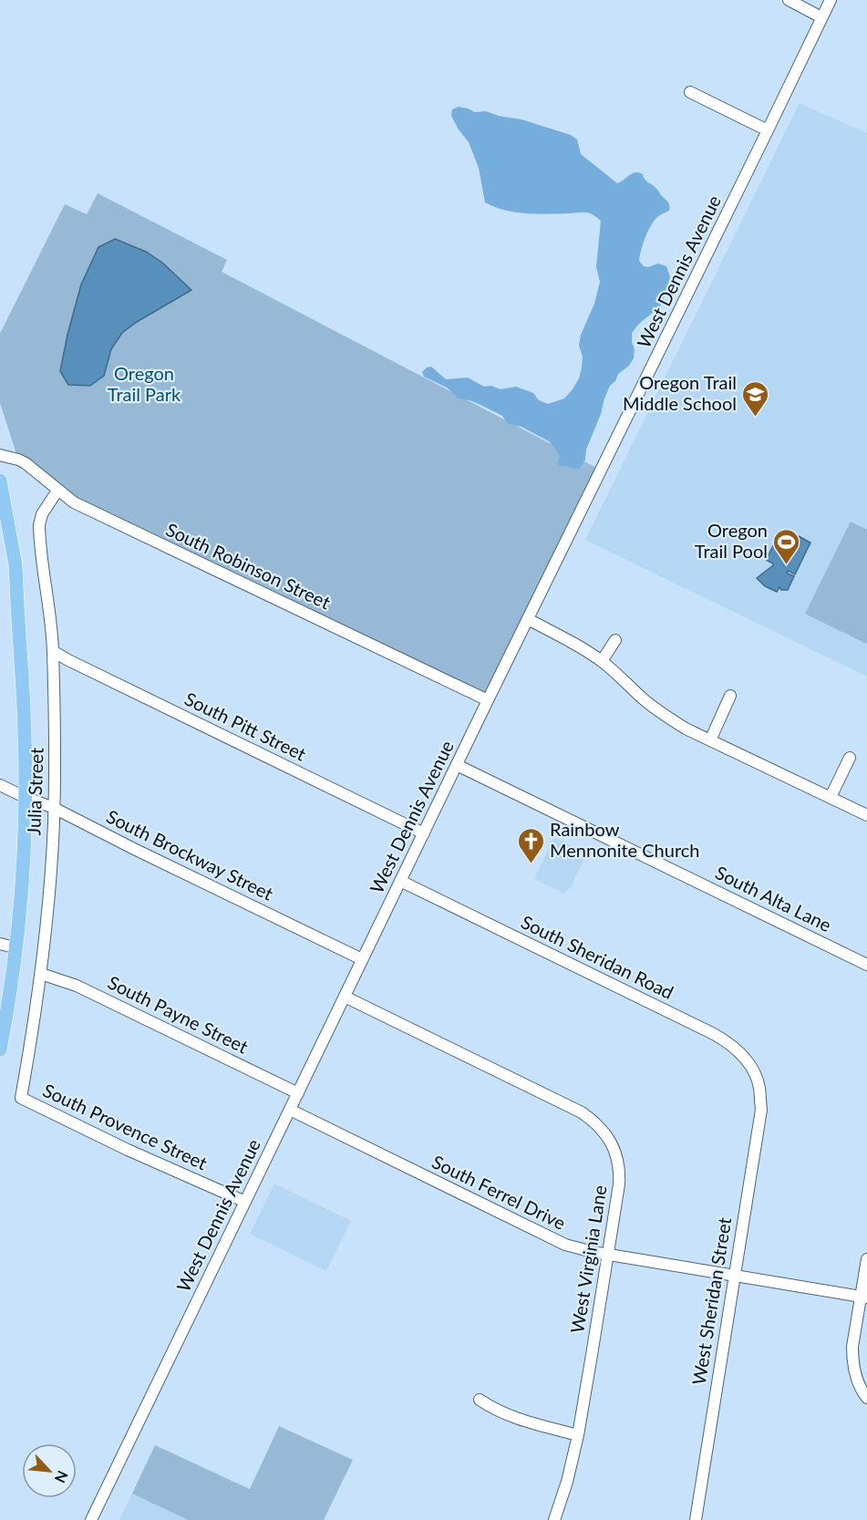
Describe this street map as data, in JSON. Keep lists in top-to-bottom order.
{
  "streets": {
    "street": [
      "West Dennis Avenue",
      "South Robinson Street",
      "South Pitt Street",
      "Julia Street",
      "South Brockway Street",
      "South Alta Lane",
      "South Sheridan Road",
      "South Payne Street",
      "South Provence Street",
      "South Ferrel Drive",
      "West Virginia Lane",
      "West Sheridan Street"
    ]
  },
  "crossings": [
    ["West Dennis Avenue", "South Robinson Street"],
    ["West Dennis Avenue", "South Pitt Street"],
    ["West Dennis Avenue", "South Brockway Street"],
    ["West Dennis Avenue", "South Alta Lane"],
    ["West Dennis Avenue", "South Sheridan Road"],
    ["West Dennis Avenue", "South Payne Street"],
    ["West Dennis Avenue", "South Provence Street"],
    ["West Dennis Avenue", "South Ferrel Drive"],
    ["West Dennis Avenue", "West Virginia Lane"],
    ["South Robinson Street", "Julia Street"],
    ["South Pitt Street", "Julia Street"],
    ["Julia Street", "South Brockway Street"],
    ["Julia Street", "South Payne Street"],
    ["Julia Street", "South Provence Street"],
    ["South Sheridan Road", "West Sheridan Street"],
    ["South Ferrel Drive", "West Virginia Lane"],
    ["South Ferrel Drive", "West Sheridan Street"]
  ],
  "parks": ["Oregon Trail Park"],
  "places": {
    "school or university": ["Oregon Trail Middle School"],
    "sports": ["Oregon Trail Pool"],
    "church": ["Rainbow Mennonite Church"]
  },
  "north": "bottom right"
}
